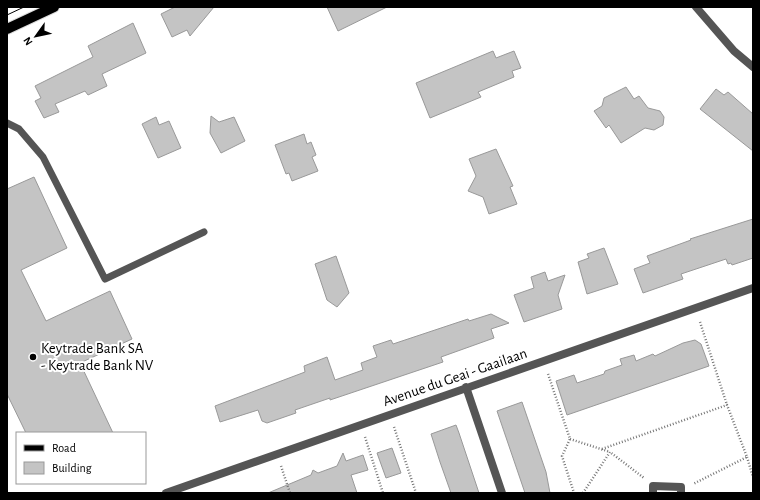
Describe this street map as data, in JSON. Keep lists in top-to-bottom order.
{
  "streets": {
    "street": ["Avenue du Geai - Gaailaan"]
  },
  "places": ["Keytrade Bank SA - Keytrade Bank NV"],
  "legend": ["Road", "Building"],
  "north": "bottom left"
}
